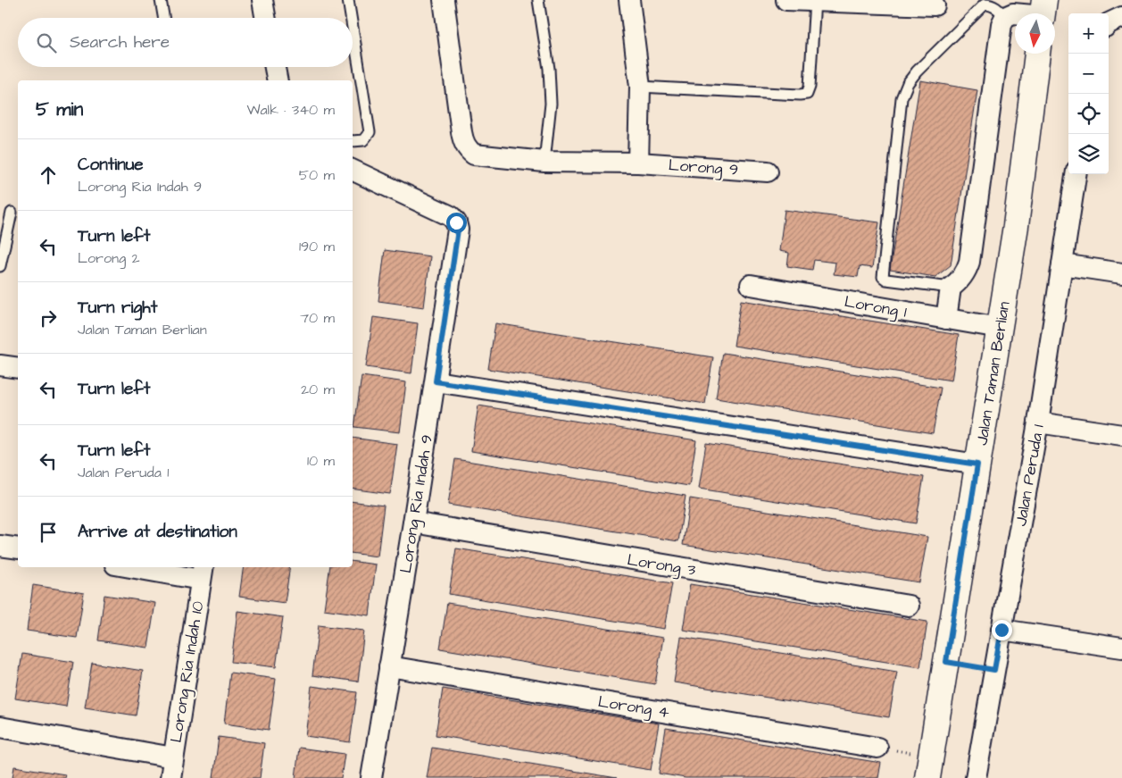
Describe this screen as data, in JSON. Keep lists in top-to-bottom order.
{
  "streets": {
    "street": [
      "Lorong 9",
      "Lorong 1",
      "Jalan Taman Berlian",
      "Jalan Peruda 1",
      "Lorong Ria Indah 9",
      "Lorong 3",
      "Lorong Ria Indah 10",
      "Lorong 4"
    ]
  },
  "crossings": [
    ["Lorong 1", "Jalan Taman Berlian"],
    ["Lorong Ria Indah 9", "Lorong 3"],
    ["Lorong Ria Indah 9", "Lorong 4"]
  ],
  "north": "bottom",
  "page": {
    "map_buttons": ["+", "−"],
    "search": "Search here",
    "heading": ["5 min", "Walk · 340 m"],
    "list": [
      ["Continue", "Lorong Ria Indah 9", "50 m"],
      ["Turn left", "Lorong 2", "190 m"],
      ["Turn right", "Jalan Taman Berlian", "70 m"],
      ["Turn left", "20 m"],
      ["Turn left", "Jalan Peruda 1", "10 m"],
      "Arrive at destination"
    ]
  }
}
